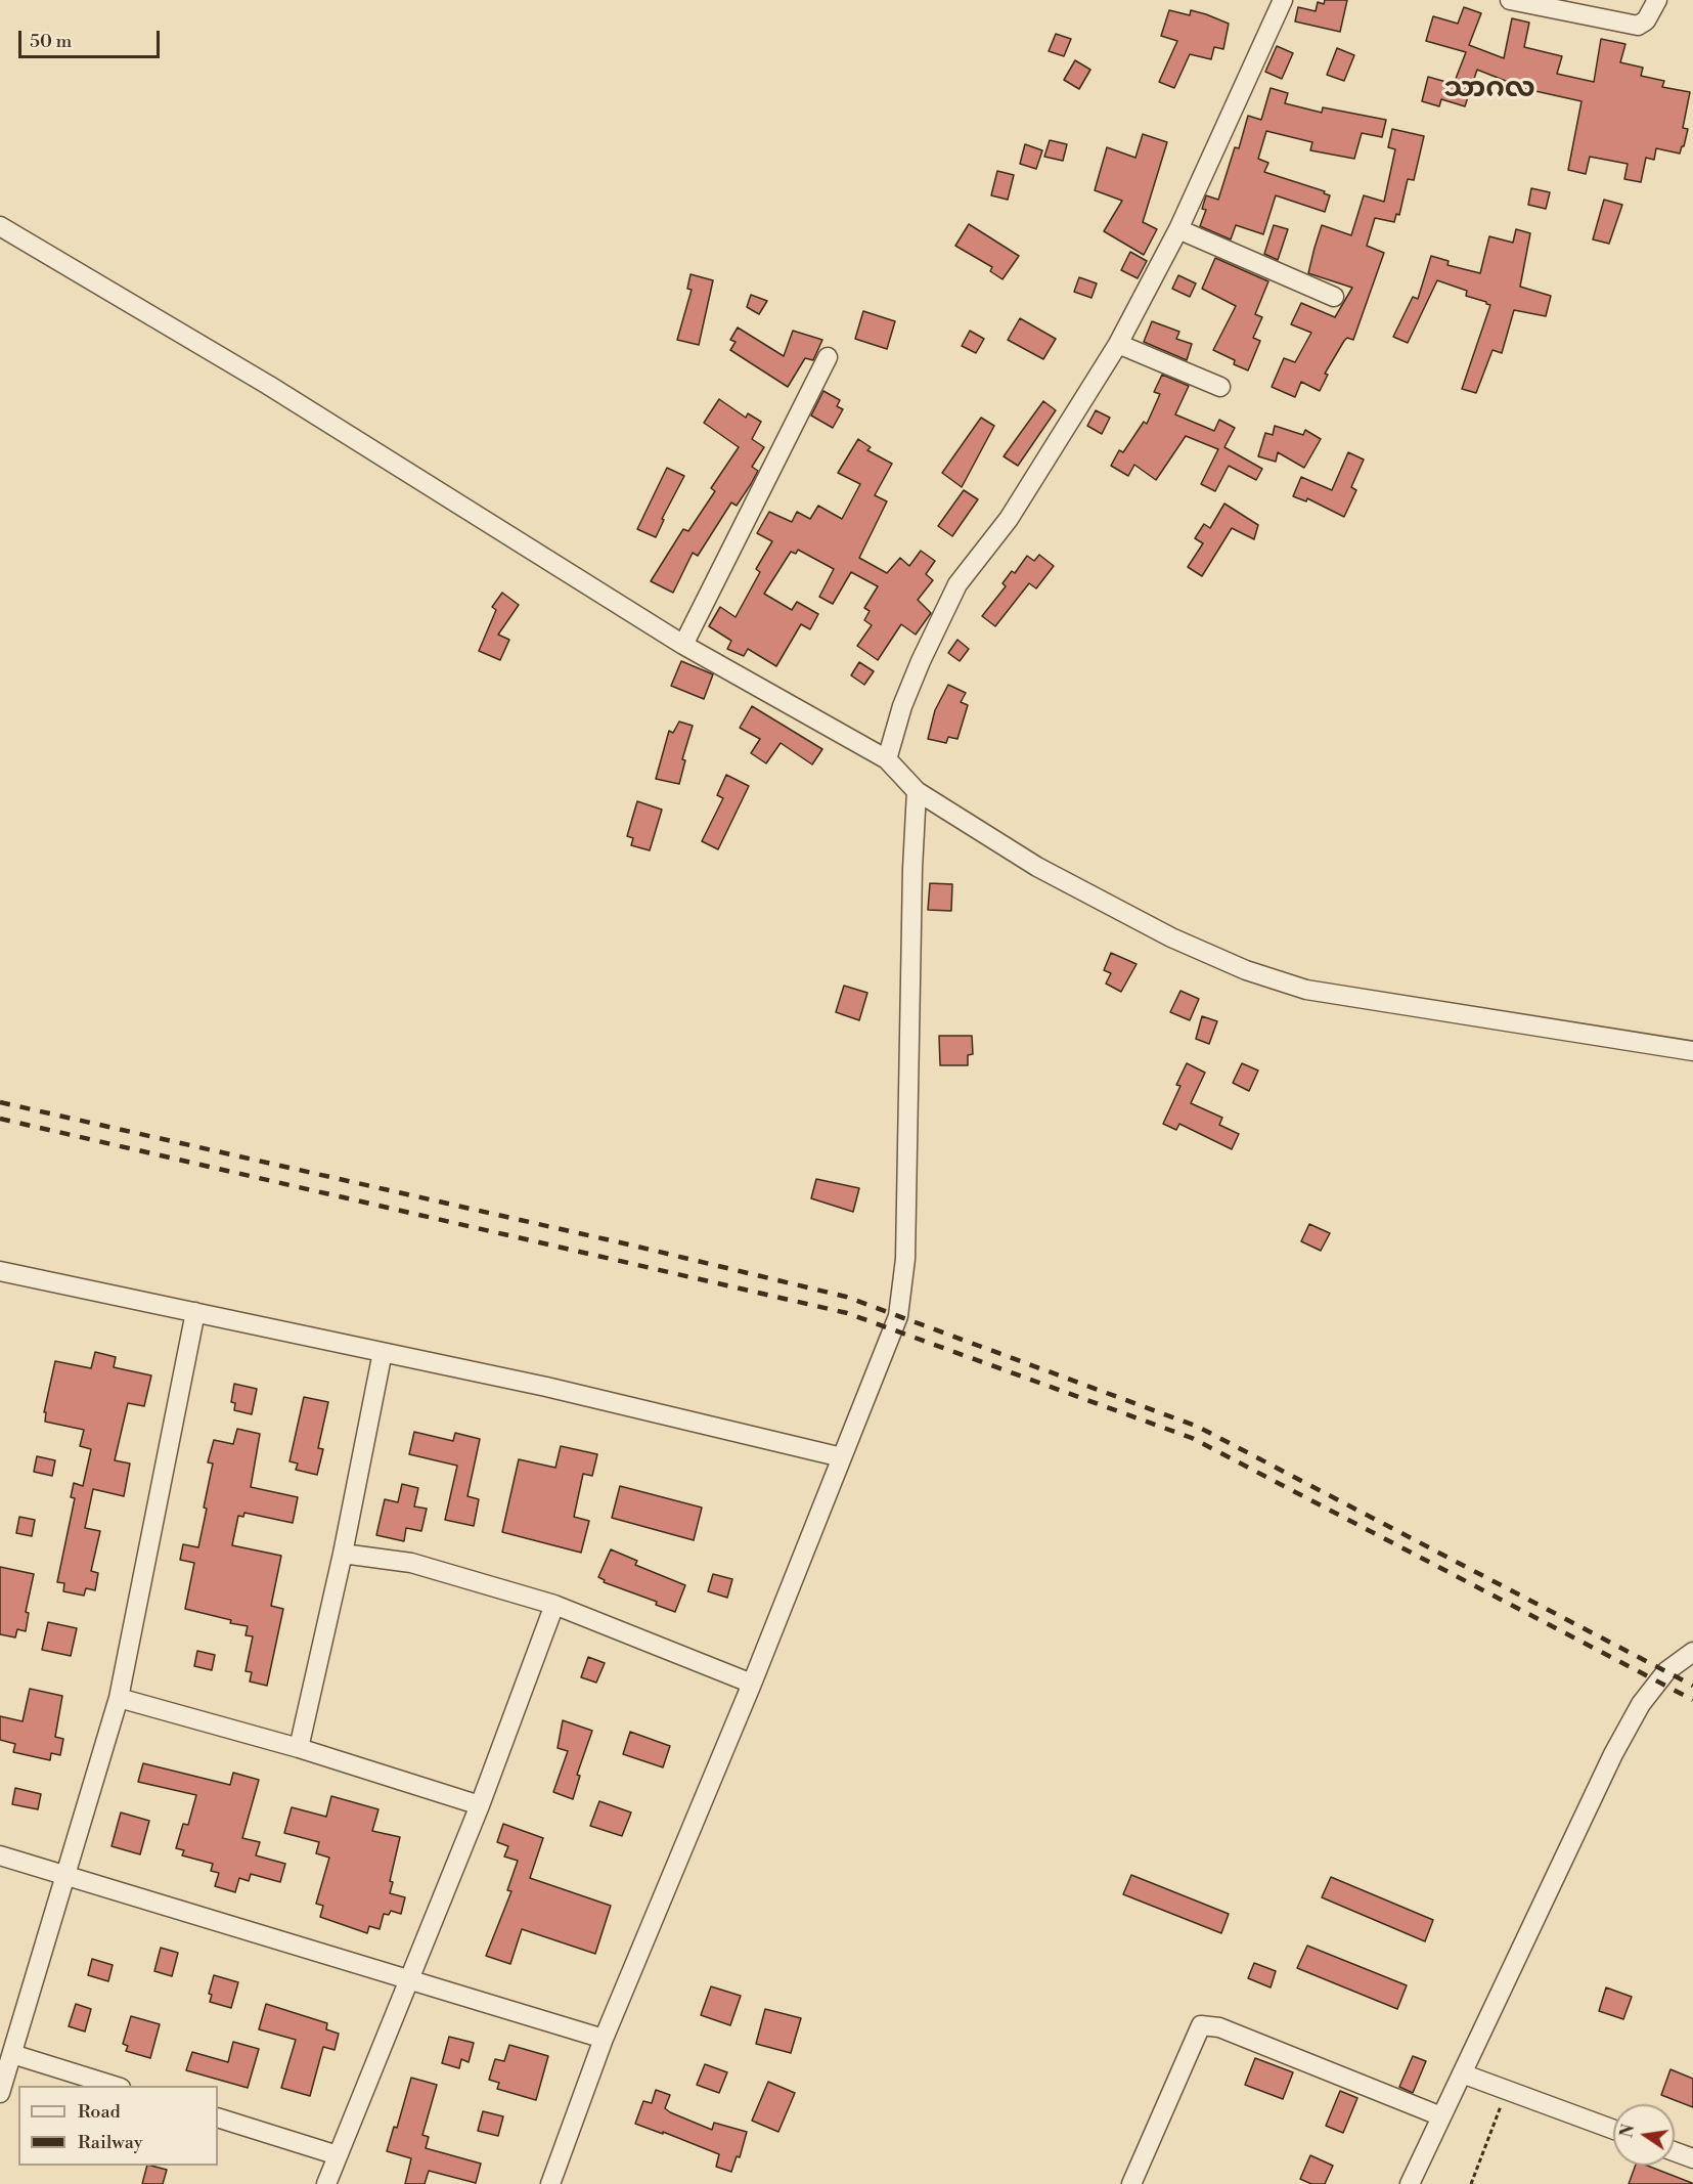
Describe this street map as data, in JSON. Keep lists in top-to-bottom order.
{
  "districts": ["သာဂလ"],
  "legend": ["Road", "Railway"],
  "scale_bar": "50 m",
  "north": "left"
}
